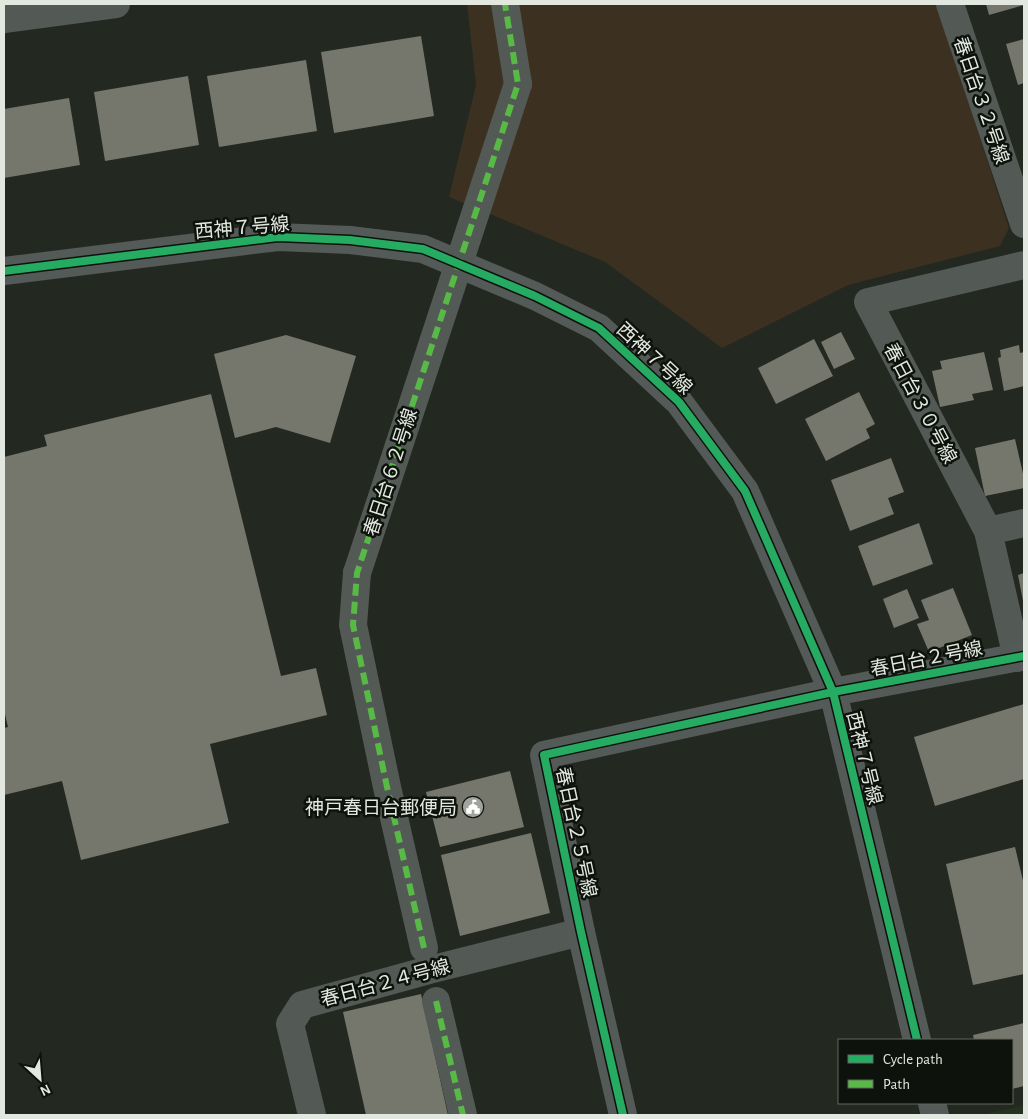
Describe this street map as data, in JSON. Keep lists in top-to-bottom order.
{
  "streets": {
    "street": [
      "春日台３２号線",
      "西神７号線",
      "春日台３０号線",
      "春日台６２号線",
      "春日台２号線",
      "春日台２５号線",
      "春日台２４号線"
    ]
  },
  "crossings": [
    ["西神７号線", "春日台２号線"],
    ["西神７号線", "春日台２５号線"],
    ["春日台３０号線", "春日台２号線"],
    ["春日台２号線", "春日台２５号線"],
    ["春日台２５号線", "春日台２４号線"]
  ],
  "places": {
    "public building": ["神戸春日台郵便局"]
  },
  "legend": ["Cycle path", "Path"],
  "north": "bottom right"
}
